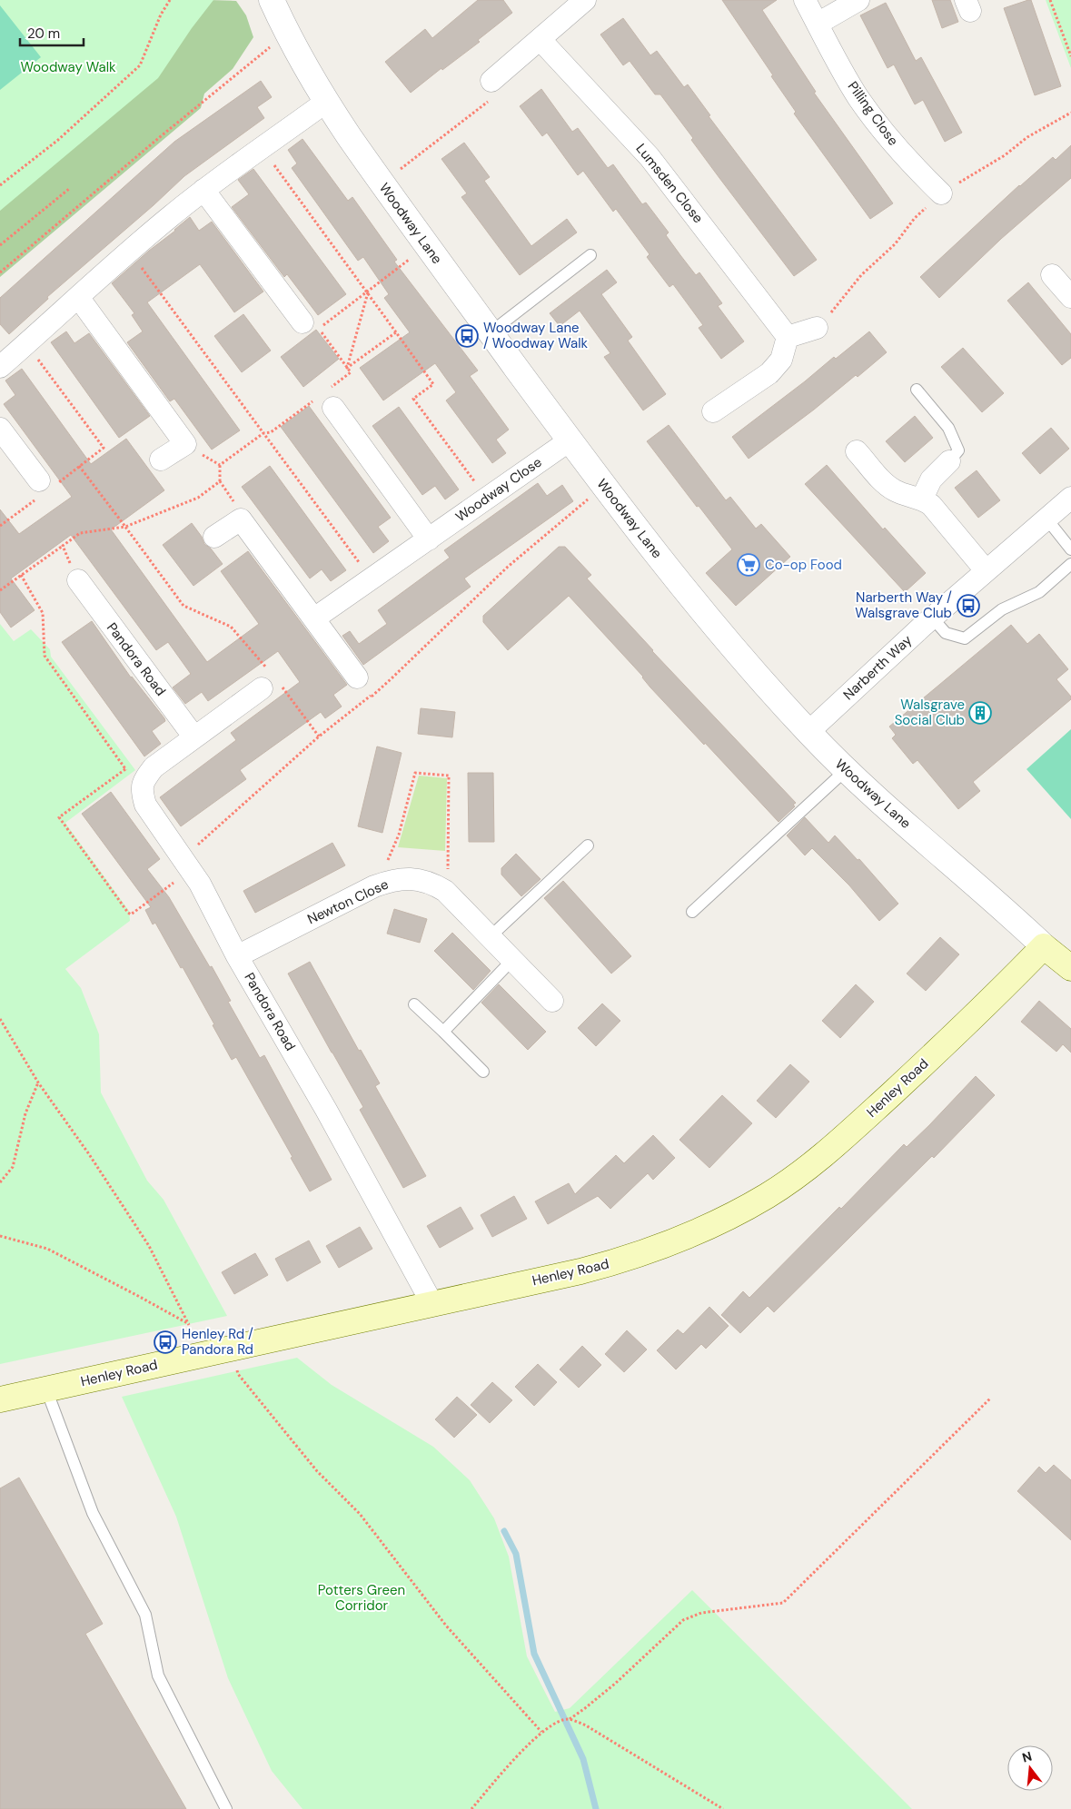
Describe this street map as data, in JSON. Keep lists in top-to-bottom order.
{
  "streets": {
    "main road": ["Woodway Lane", "Henley Road"],
    "street": [
      "Pilling Close",
      "Lumsden Close",
      "Woodway Close",
      "Pandora Road",
      "Narberth Way",
      "Newton Close"
    ]
  },
  "crossings": [
    ["Woodway Lane", "Woodway Close"],
    ["Woodway Lane", "Narberth Way"],
    ["Woodway Lane", "Henley Road"],
    ["Pandora Road", "Newton Close"],
    ["Pandora Road", "Henley Road"]
  ],
  "parks": ["Woodway Walk", "Potters Green Corridor"],
  "places": {
    "bus stop": ["Woodway Lane / Woodway Walk", "Narberth Way / Walsgrave Club", "Henley Rd / Pandora Rd"],
    "supermarket": ["Co-op Food"],
    "building": ["Walsgrave Social Club"]
  },
  "scale_bar": "20 m",
  "north": "top"
}
